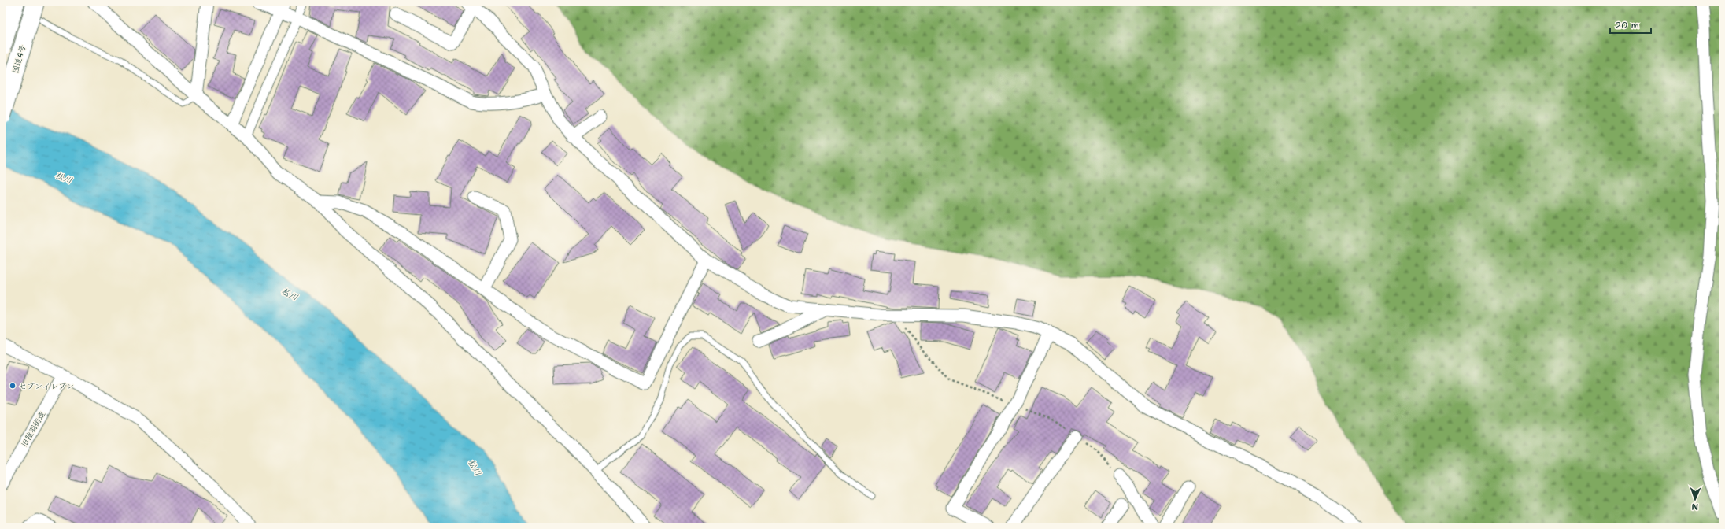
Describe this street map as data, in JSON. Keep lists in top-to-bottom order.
{
  "streets": {
    "highway": ["国道4号"],
    "street": ["旧陸羽街道"]
  },
  "water": ["松川"],
  "places": ["セブンイレブン"],
  "scale_bar": "20 m",
  "north": "bottom"
}
